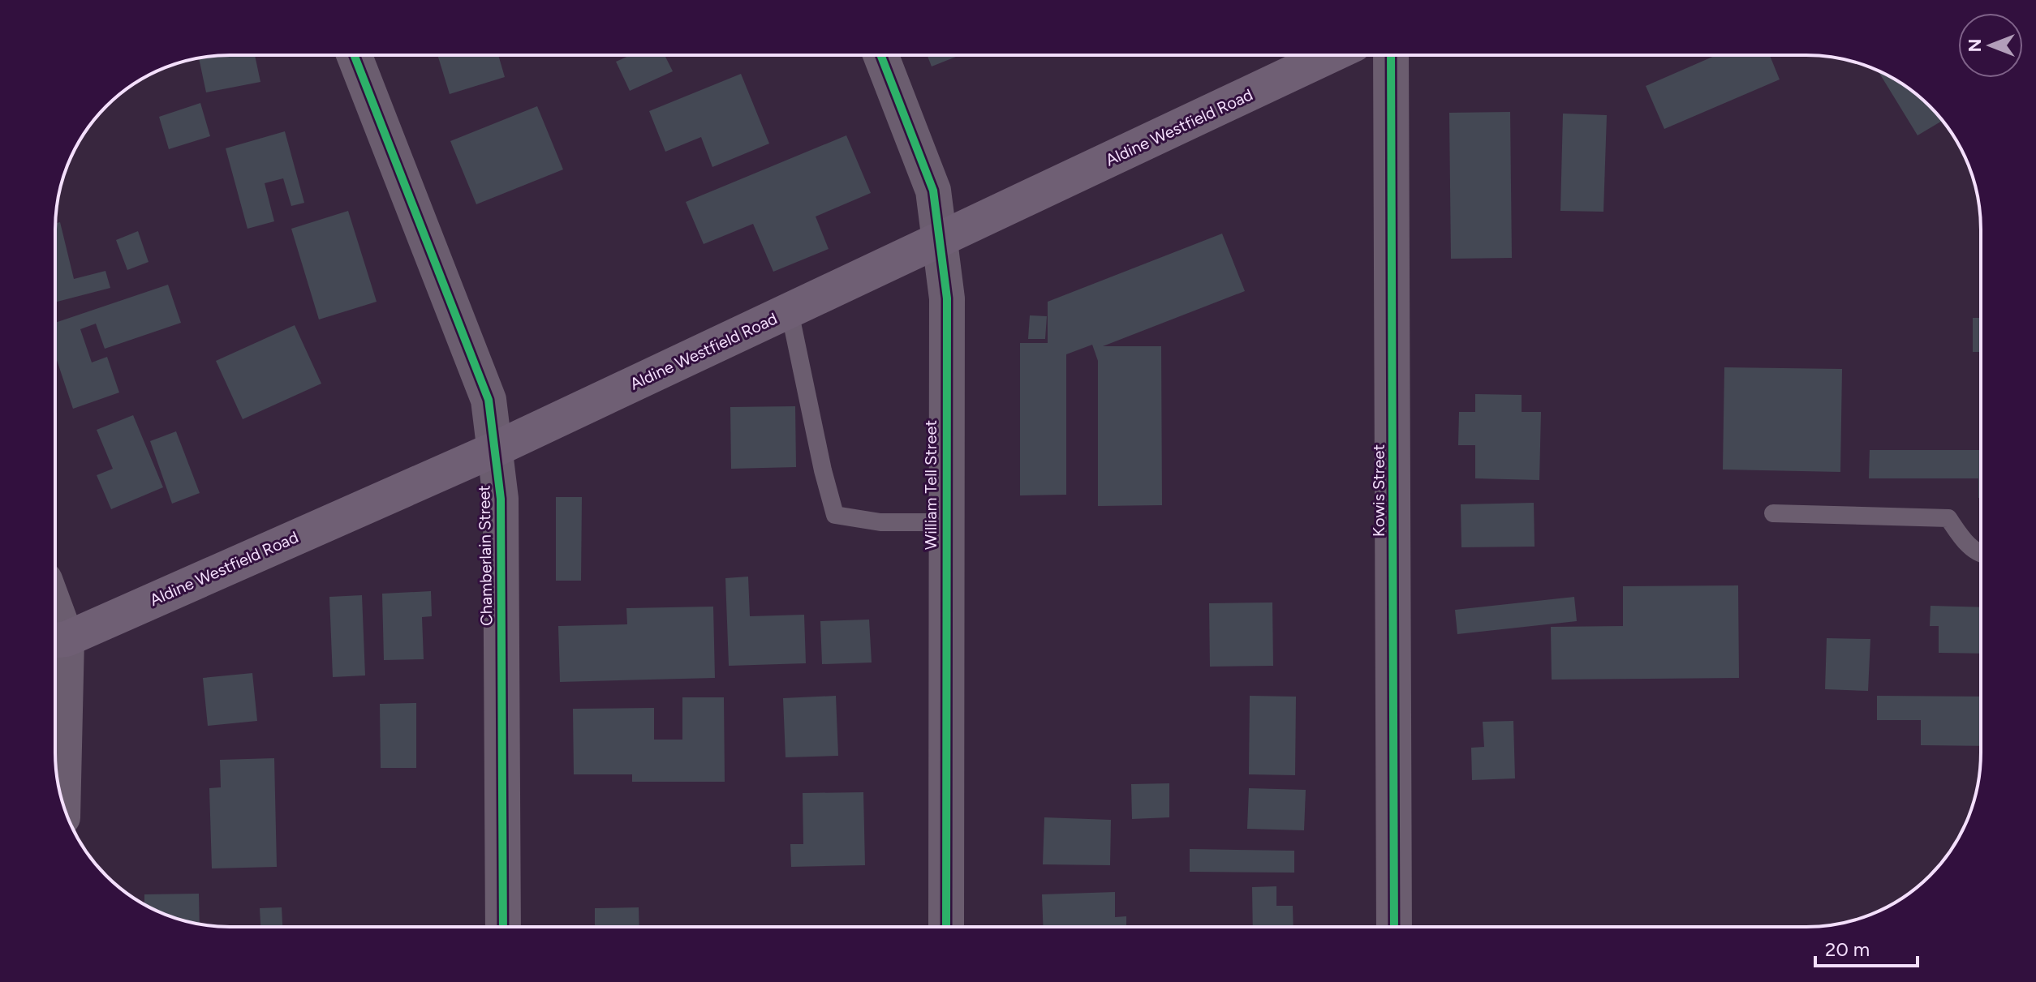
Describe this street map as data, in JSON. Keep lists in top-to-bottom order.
{
  "streets": {
    "main road": ["Aldine Westfield Road"],
    "street": ["William Tell Street", "Kowis Street", "Chamberlain Street"]
  },
  "crossings": [
    ["Aldine Westfield Road", "William Tell Street"],
    ["Aldine Westfield Road", "Chamberlain Street"]
  ],
  "scale_bar": "20 m",
  "north": "left"
}
